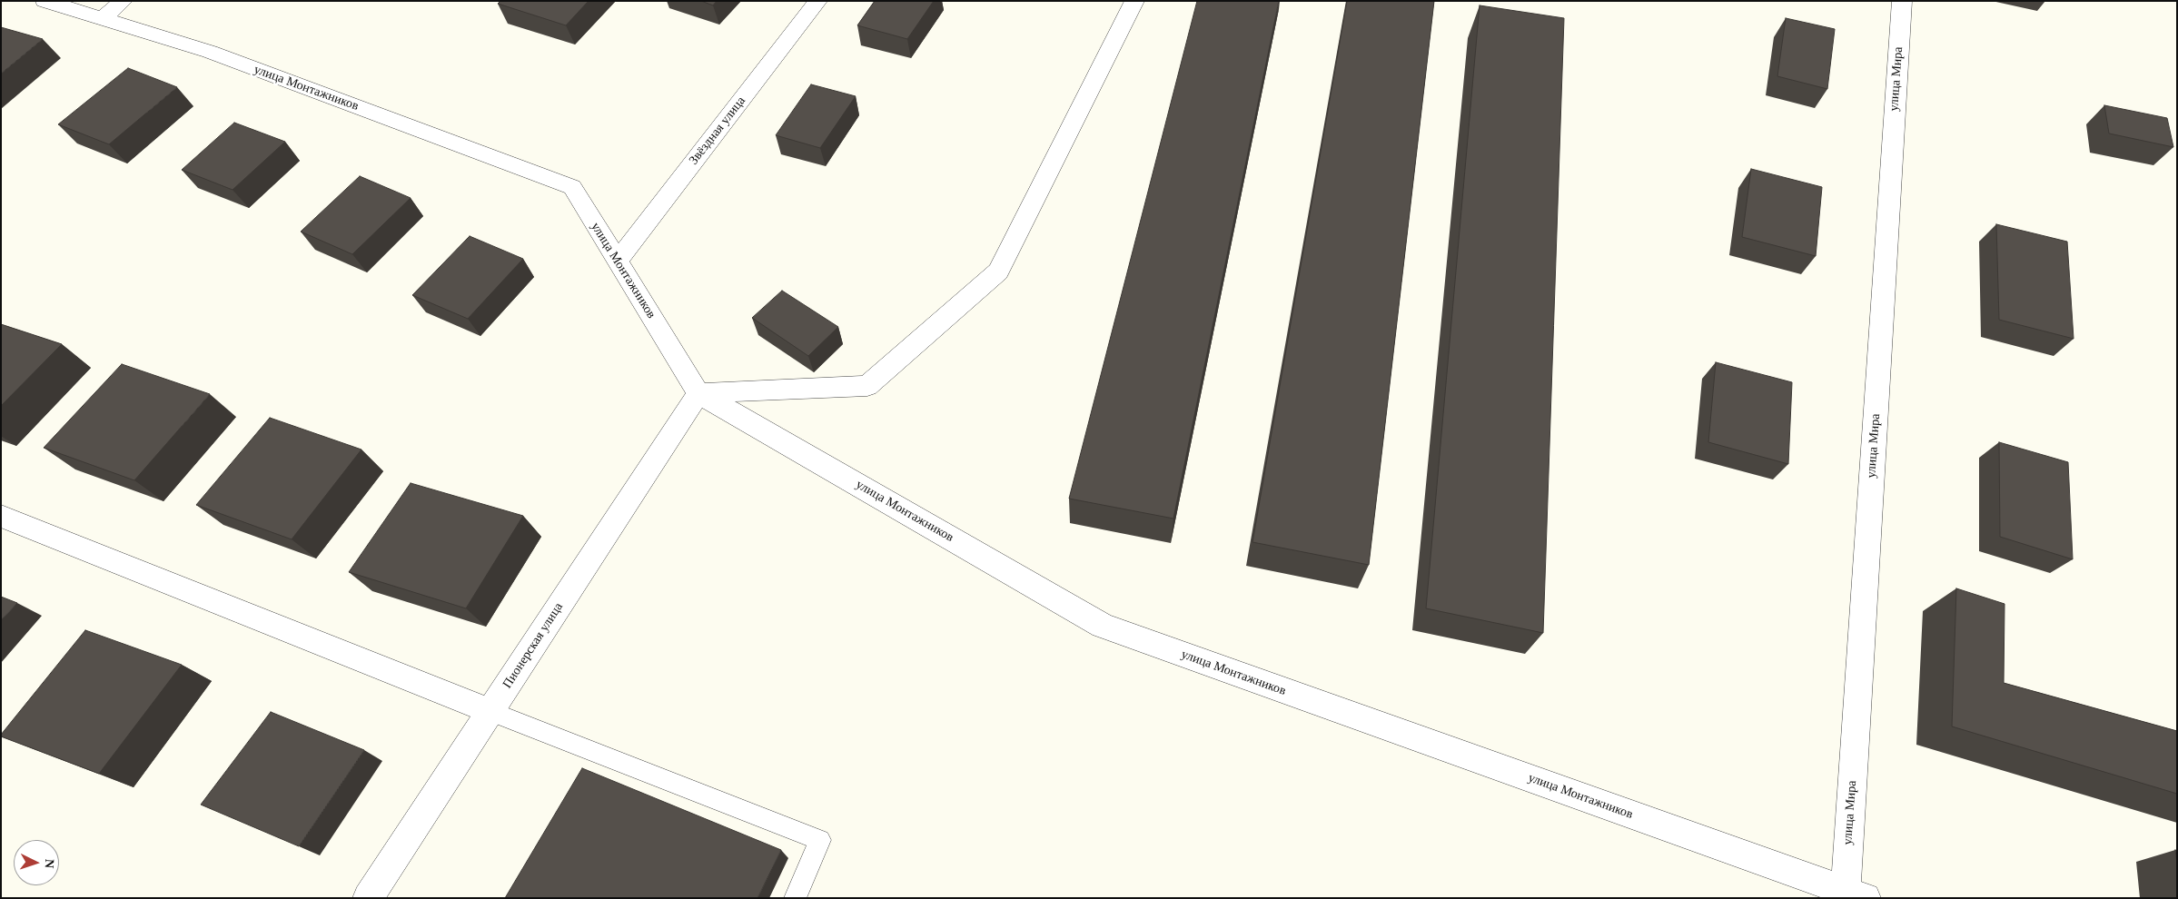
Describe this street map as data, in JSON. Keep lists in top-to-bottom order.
{
  "streets": {
    "street": [
      "улица Мира",
      "улица Монтажников",
      "Звёздная улица",
      "Пионерская улица"
    ]
  },
  "crossings": [
    ["улица Мира", "улица Монтажников"],
    ["улица Монтажников", "Звёздная улица"],
    ["улица Монтажников", "Пионерская улица"]
  ],
  "north": "right"
}
